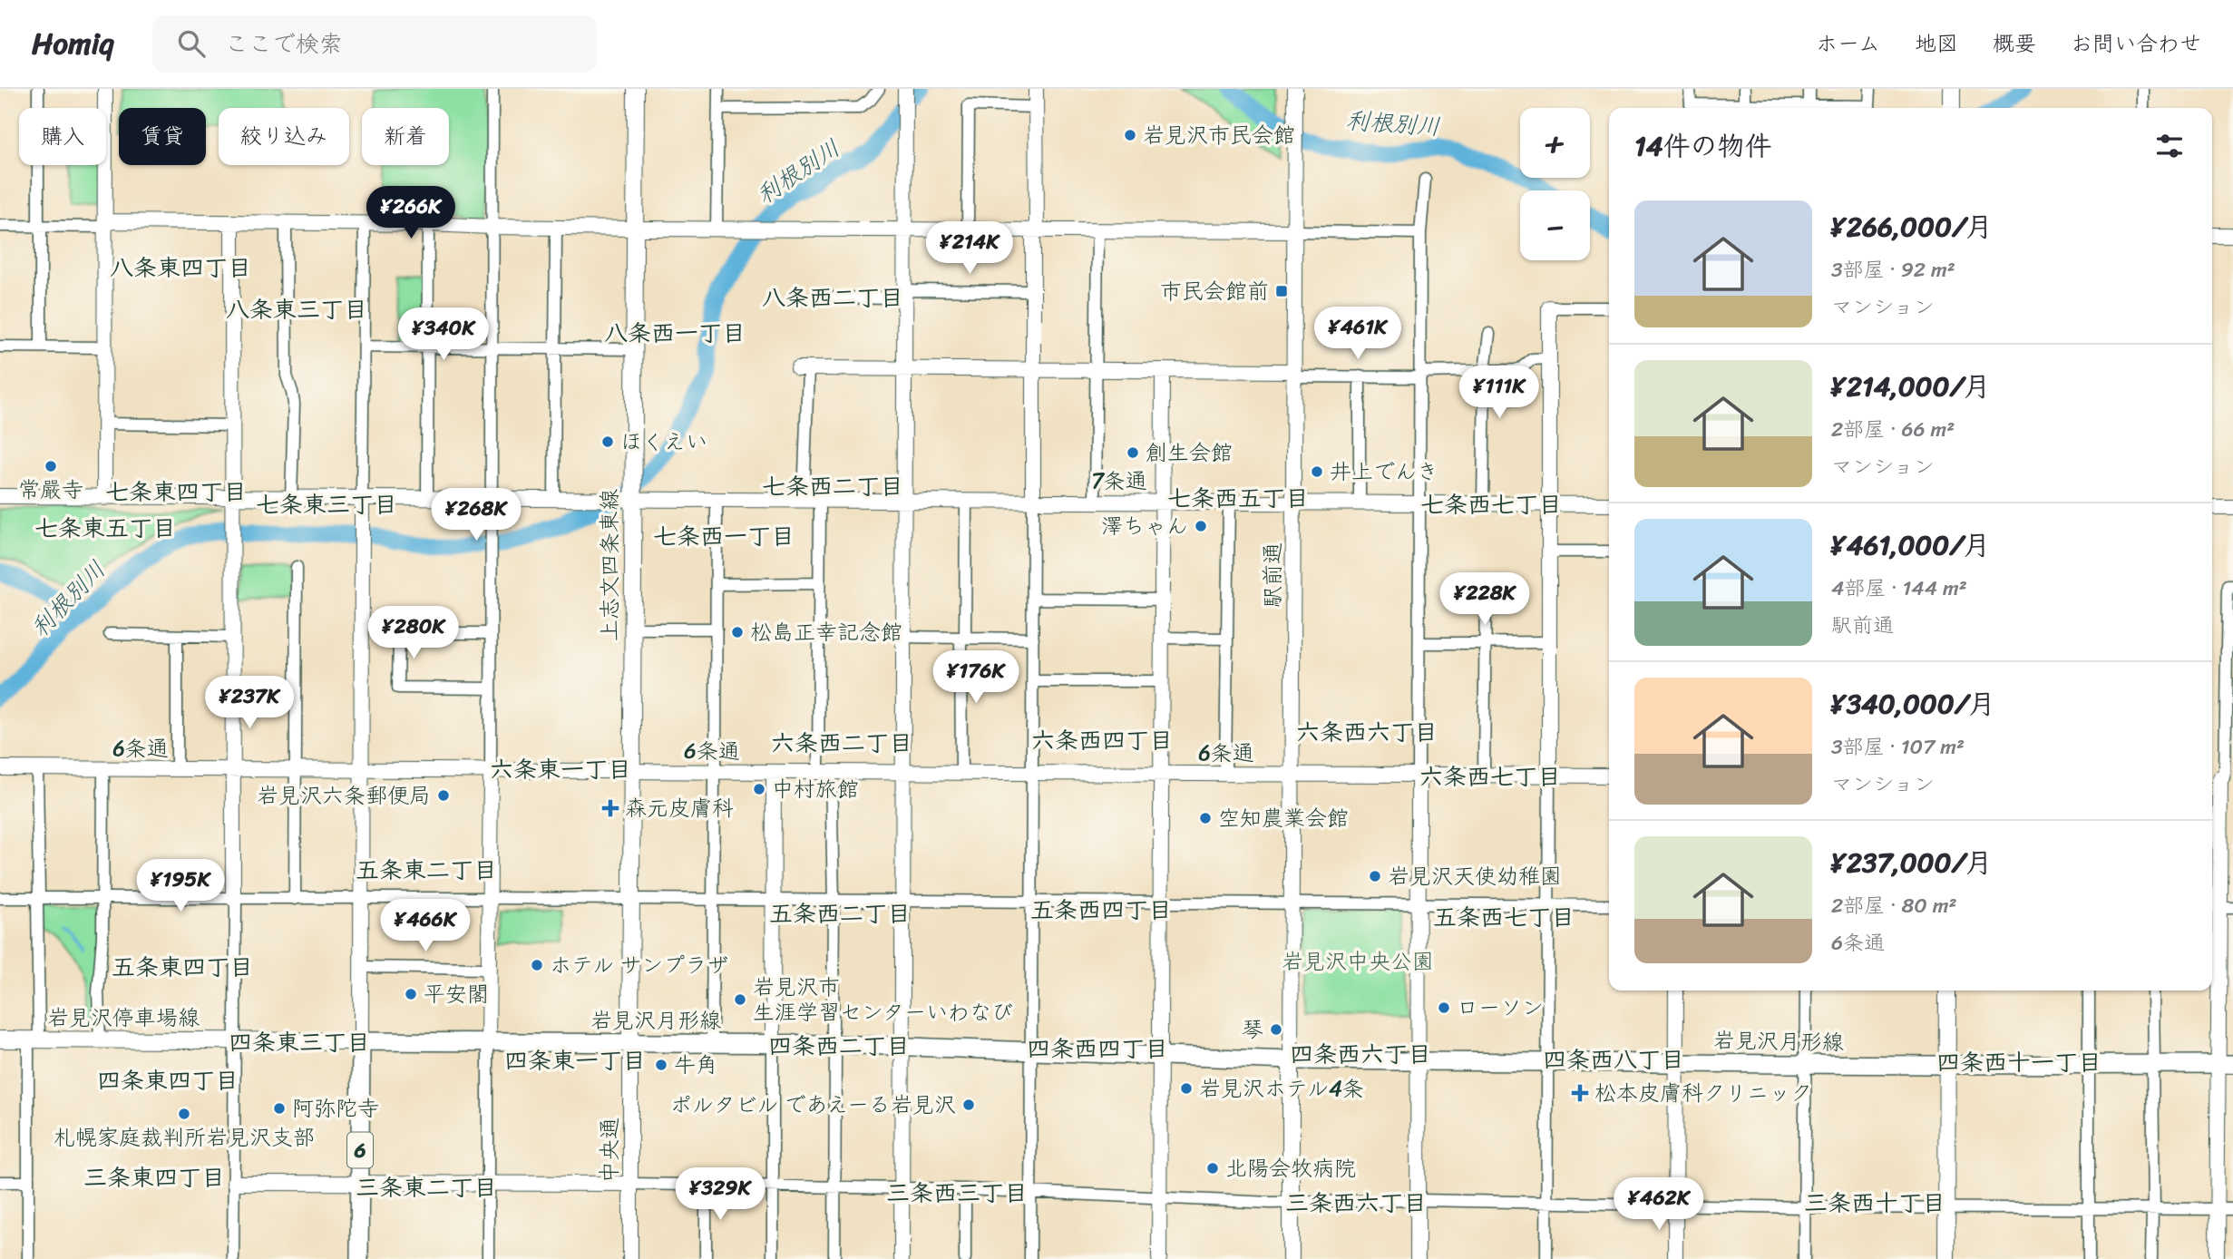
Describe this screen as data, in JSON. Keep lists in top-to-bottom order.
{
  "streets": {
    "main road": [
      "上志文四条東線",
      "岩見沢停車場線",
      "岩見沢月形線",
      "6"
    ],
    "street": [
      "7条通",
      "駅前通",
      "6条通",
      "中央通"
    ]
  },
  "crossings": [
    ["7条通", "上志文四条東線"],
    ["7条通", "駅前通"],
    ["上志文四条東線", "6条通"],
    ["上志文四条東線", "岩見沢月形線"],
    ["上志文四条東線", "中央通"],
    ["駅前通", "6条通"],
    ["駅前通", "岩見沢月形線"],
    ["岩見沢停車場線", "岩見沢月形線"],
    ["岩見沢停車場線", "6"],
    ["岩見沢月形線", "6"],
    ["岩見沢月形線", "中央通"]
  ],
  "districts": [
    "八条東四丁目",
    "八条西二丁目",
    "八条東三丁目",
    "八条西一丁目",
    "七条西二丁目",
    "七条東四丁目",
    "七条西五丁目",
    "七条東三丁目",
    "七条西七丁目",
    "七条東五丁目",
    "七条西一丁目",
    "六条西六丁目",
    "六条西四丁目",
    "六条西二丁目",
    "六条東一丁目",
    "六条西七丁目",
    "五条東二丁目",
    "五条西四丁目",
    "五条西二丁目",
    "五条西七丁目",
    "五条東四丁目",
    "四条東三丁目",
    "四条西二丁目",
    "四条西四丁目",
    "四条西六丁目",
    "四条西八丁目",
    "四条東一丁目",
    "四条西十一丁目",
    "四条東四丁目",
    "三条東四丁目",
    "三条東二丁目",
    "三条西三丁目",
    "三条西六丁目",
    "三条西十丁目"
  ],
  "water": ["利根別川"],
  "parks": ["岩見沢中央公園"],
  "places": {
    "other": [
      "岩見沢市民会館",
      "ほくえい",
      "創生会館",
      "常嚴寺",
      "井上でんき",
      "澤ちゃん",
      "松島正幸記念館",
      "中村旅館",
      "岩見沢六条郵便局",
      "空知農業会館",
      "岩見沢天使幼稚園",
      "ホテル サンプラザ",
      "平安閣",
      "岩見沢市 生涯学習センターいわなび",
      "ローソン",
      "琴",
      "牛角",
      "岩見沢ホテル4条",
      "ポルタビル であえーる岩見沢",
      "阿弥陀寺",
      "札幌家庭裁判所岩見沢支部",
      "北陽会牧病院"
    ],
    "transit": ["市民会館前"],
    "health": ["森元皮膚科", "松本皮膚科クリニック"]
  },
  "page": {
    "header": "Homiq",
    "search": "ここで検索",
    "nav": [
      "ホーム",
      "地図",
      "概要",
      "お問い合わせ"
    ],
    "map_buttons": ["+", "−"],
    "chip": [
      "購入",
      "賃貸",
      "絞り込み",
      "新着"
    ],
    "heading": "14件の物件",
    "list": [
      {
        "name": "¥266,000/月",
        "note": "3部屋 · 92 m² · マンション"
      },
      {
        "name": "¥214,000/月",
        "note": "2部屋 · 66 m² · マンション"
      },
      {
        "name": "¥461,000/月",
        "note": "4部屋 · 144 m² · 駅前通"
      },
      {
        "name": "¥340,000/月",
        "note": "3部屋 · 107 m² · マンション"
      },
      {
        "name": "¥237,000/月",
        "note": "2部屋 · 80 m² · 6条通"
      }
    ],
    "price": [
      "¥266K",
      "¥214K",
      "¥461K",
      "¥340K",
      "¥111K",
      "¥268K",
      "¥228K",
      "¥280K",
      "¥176K",
      "¥237K",
      "¥195K",
      "¥466K",
      "¥329K",
      "¥462K"
    ]
  }
}
